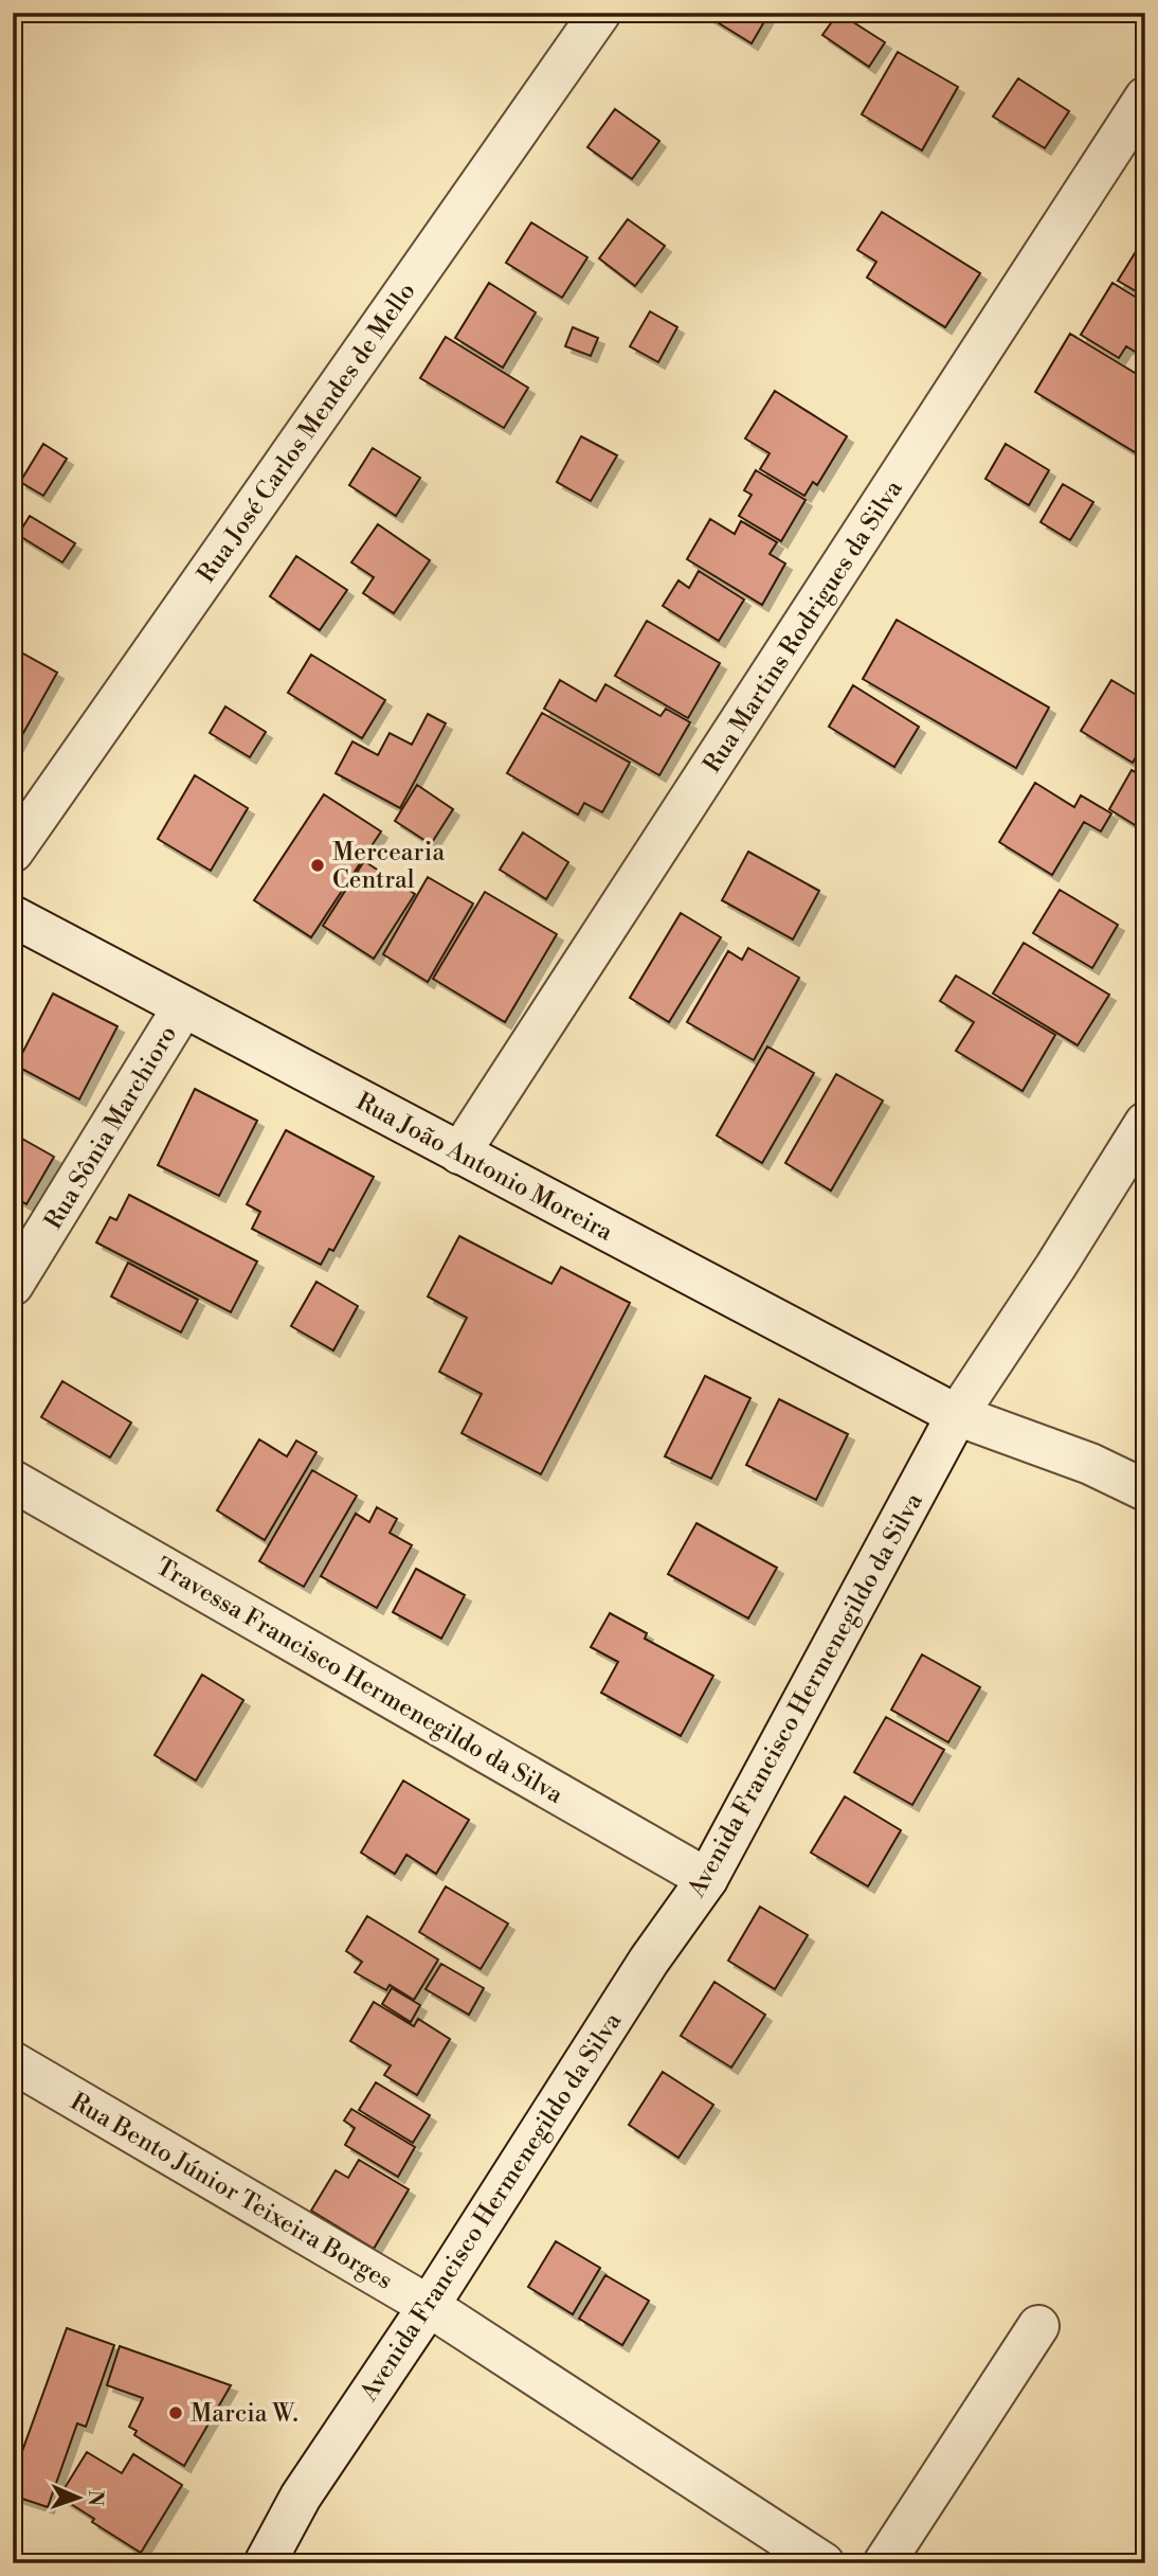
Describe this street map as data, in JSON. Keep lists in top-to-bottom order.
{
  "streets": {
    "street": [
      "Rua José Carlos Mendes de Mello",
      "Rua Martins Rodrigues da Silva",
      "Rua Sônia Marchioro",
      "Rua João Antonio Moreira",
      "Travessa Francisco Hermenegildo da Silva",
      "Avenida Francisco Hermenegildo da Silva",
      "Rua Bento Júnior Teixeira Borges"
    ]
  },
  "crossings": [
    ["Rua Martins Rodrigues da Silva", "Rua João Antonio Moreira"],
    ["Rua Sônia Marchioro", "Rua João Antonio Moreira"],
    ["Rua João Antonio Moreira", "Avenida Francisco Hermenegildo da Silva"],
    ["Travessa Francisco Hermenegildo da Silva", "Avenida Francisco Hermenegildo da Silva"],
    ["Avenida Francisco Hermenegildo da Silva", "Rua Bento Júnior Teixeira Borges"]
  ],
  "places": ["Mercearia Central", "Marcia W."],
  "north": "right"
}
